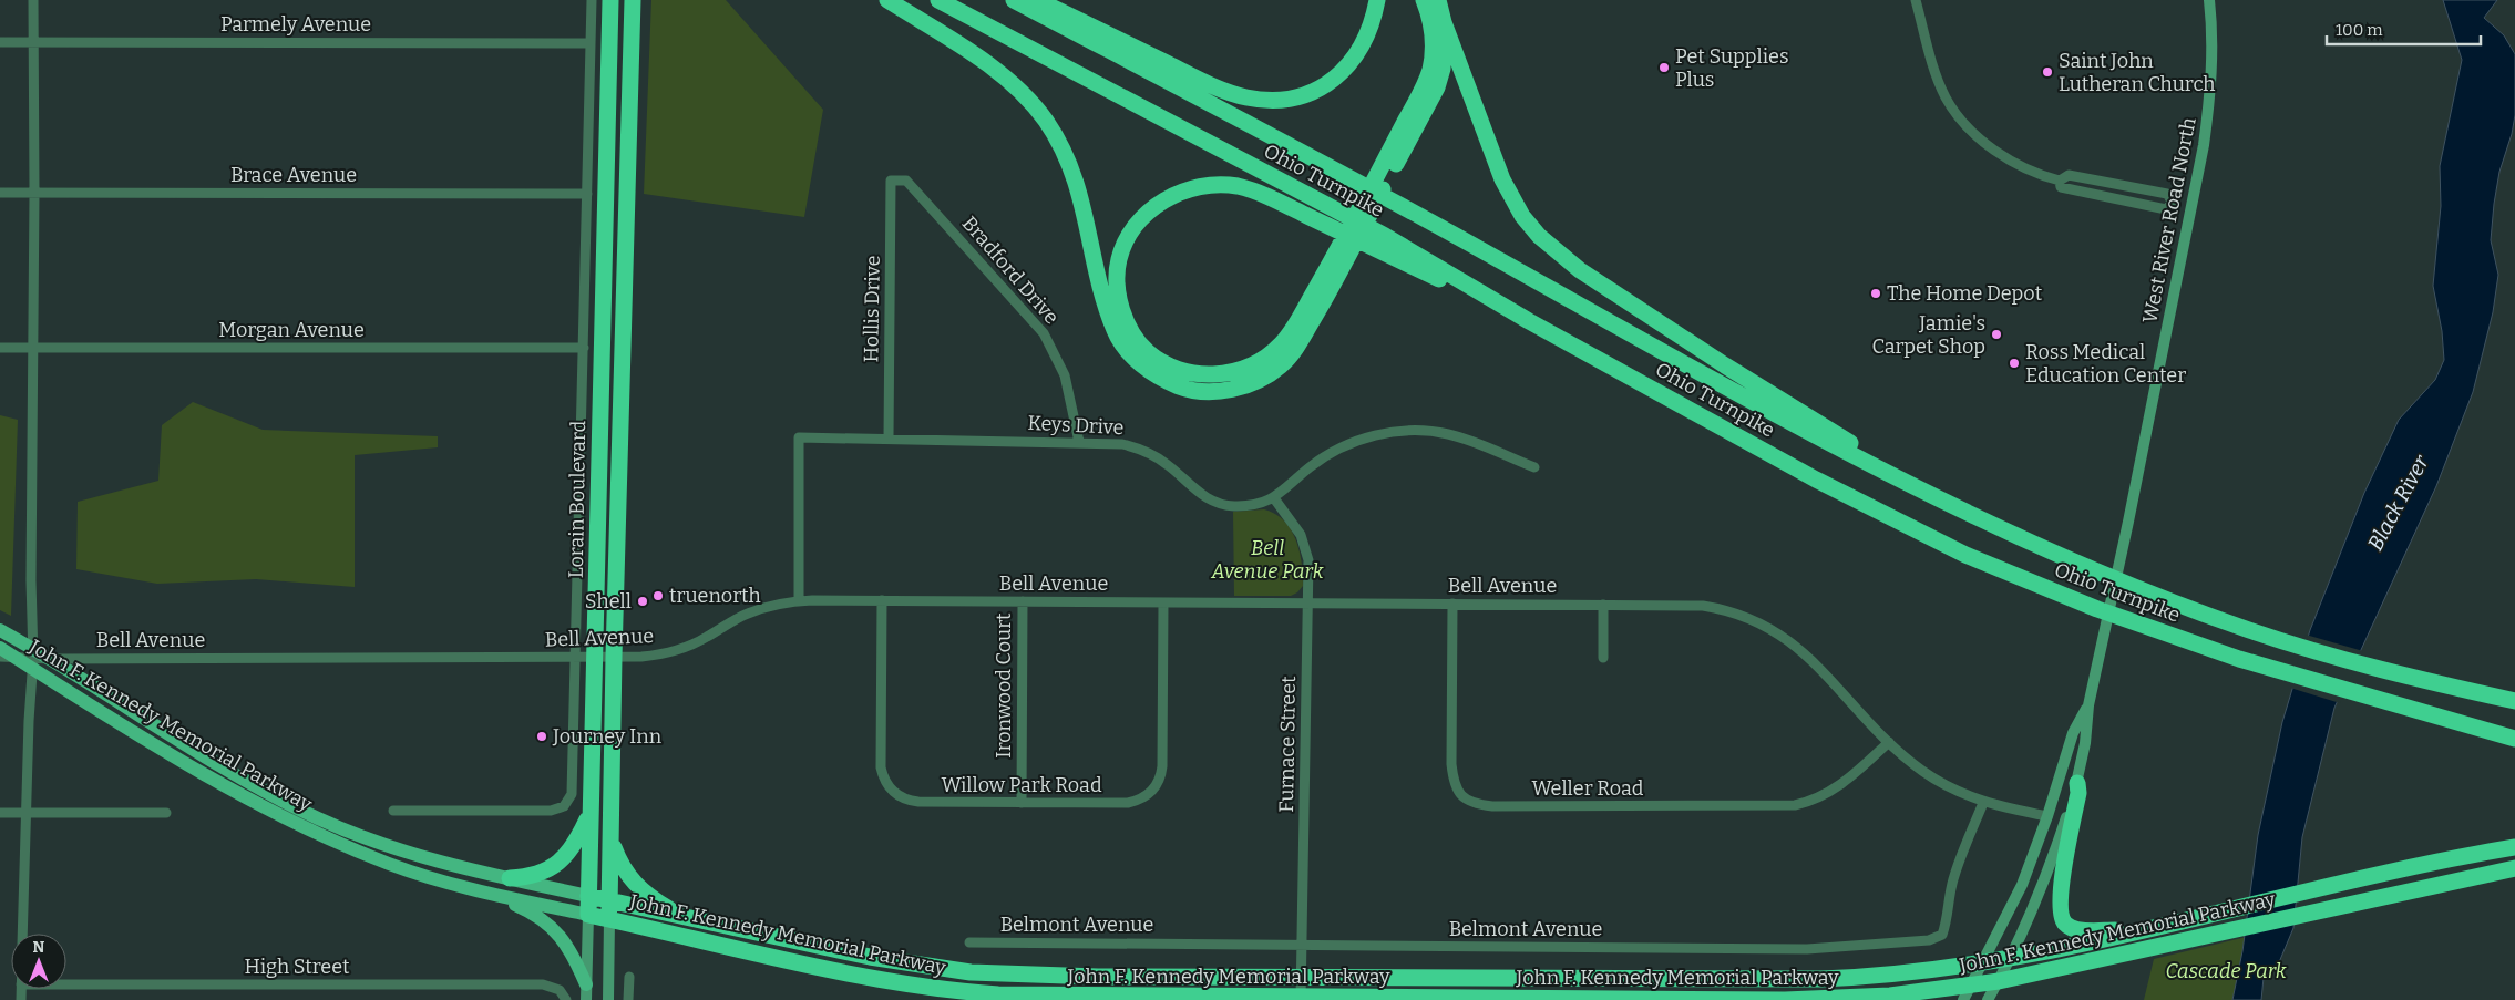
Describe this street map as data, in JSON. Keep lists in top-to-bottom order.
{
  "streets": {
    "highway": ["Ohio Turnpike", "Lorain Boulevard", "John F. Kennedy Memorial Parkway"],
    "street": [
      "Parmely Avenue",
      "Brace Avenue",
      "West River Road North",
      "Bradford Drive",
      "Hollis Drive",
      "Morgan Avenue",
      "Keys Drive",
      "Bell Avenue",
      "Ironwood Court",
      "Furnace Street",
      "Willow Park Road",
      "Weller Road",
      "Belmont Avenue",
      "High Street"
    ]
  },
  "crossings": [
    ["Parmely Avenue", "Lorain Boulevard"],
    ["Brace Avenue", "Lorain Boulevard"],
    ["West River Road North", "Bell Avenue"],
    ["West River Road North", "John F. Kennedy Memorial Parkway"],
    ["Bradford Drive", "Hollis Drive"],
    ["Bradford Drive", "Keys Drive"],
    ["Hollis Drive", "Keys Drive"],
    ["Morgan Avenue", "Lorain Boulevard"],
    ["Keys Drive", "Bell Avenue"],
    ["Keys Drive", "Furnace Street"],
    ["Lorain Boulevard", "Bell Avenue"],
    ["Lorain Boulevard", "John F. Kennedy Memorial Parkway"],
    ["Bell Avenue", "Ironwood Court"],
    ["Bell Avenue", "Furnace Street"],
    ["Bell Avenue", "Willow Park Road"],
    ["Bell Avenue", "Weller Road"],
    ["Bell Avenue", "Belmont Avenue"],
    ["Ironwood Court", "Willow Park Road"],
    ["John F. Kennedy Memorial Parkway", "Furnace Street"],
    ["Furnace Street", "Belmont Avenue"]
  ],
  "water": ["Black River"],
  "parks": ["Bell Avenue Park", "Cascade Park"],
  "places": [
    "Pet Supplies Plus",
    "Saint John Lutheran Church",
    "The Home Depot",
    "Jamie's Carpet Shop",
    "Ross Medical Education Center",
    "truenorth",
    "Shell",
    "Journey Inn"
  ],
  "scale_bar": "100 m",
  "north": "top"
}
